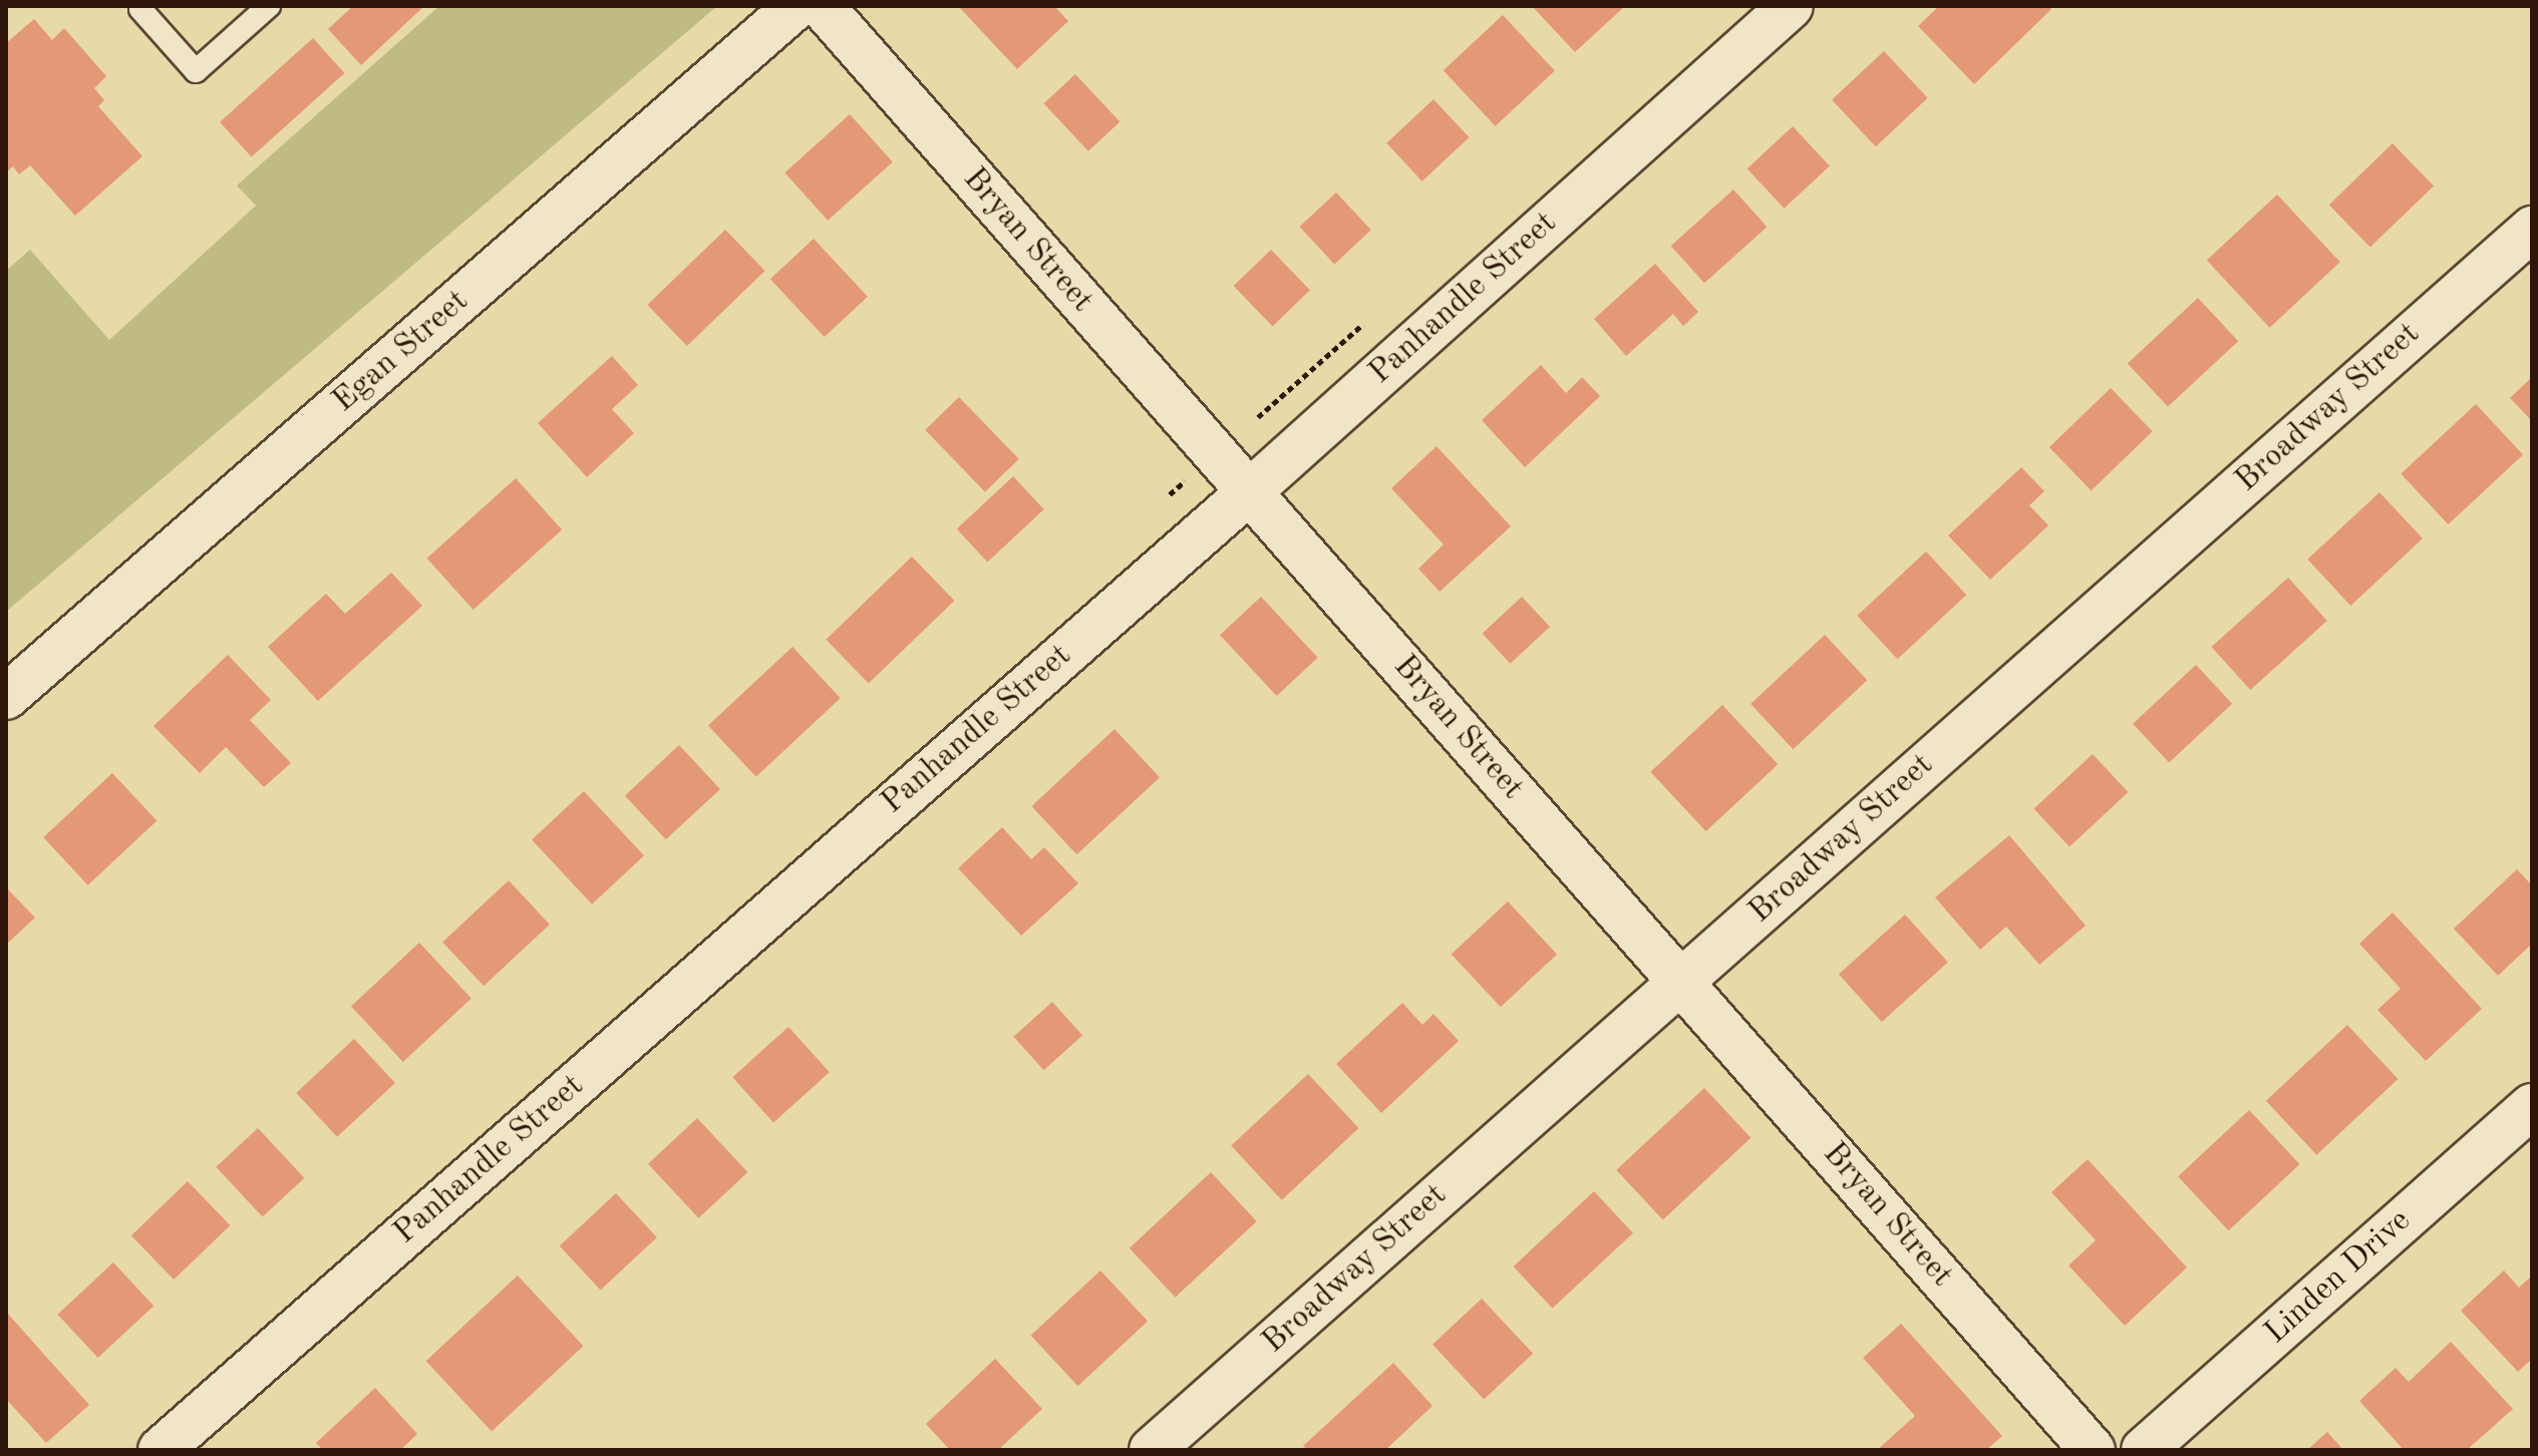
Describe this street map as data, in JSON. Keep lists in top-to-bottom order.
{
  "streets": {
    "street": [
      "Bryan Street",
      "Panhandle Street",
      "Egan Street",
      "Broadway Street",
      "Linden Drive"
    ]
  },
  "crossings": [
    ["Bryan Street", "Panhandle Street"],
    ["Bryan Street", "Broadway Street"]
  ]
}
